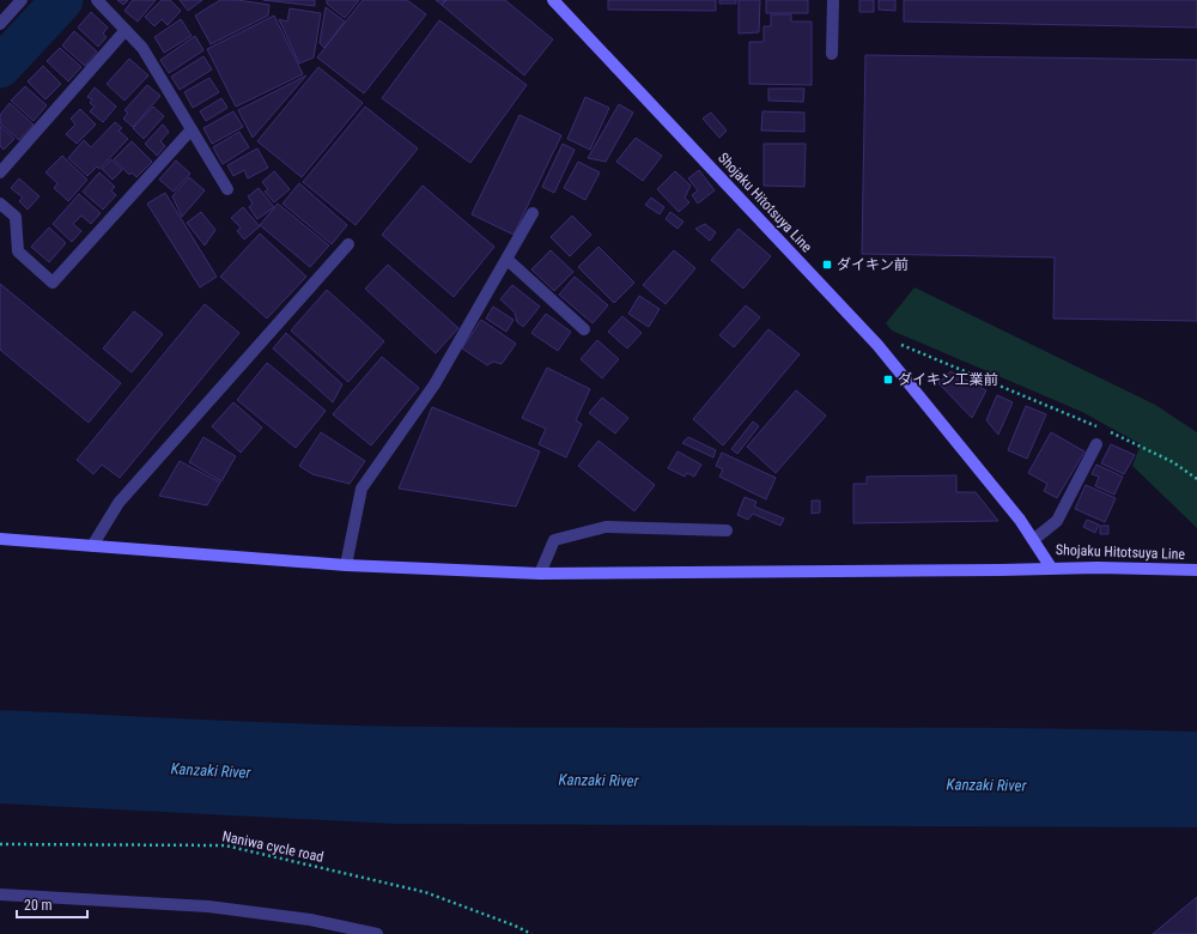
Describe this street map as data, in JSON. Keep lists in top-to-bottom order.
{
  "streets": {
    "street": ["Shojaku Hitotsuya Line"],
    "path": ["Naniwa cycle road"]
  },
  "water": ["Kanzaki River"],
  "places": {
    "transit": ["ダイキン前", "ダイキン工業前"]
  },
  "scale_bar": "20 m"
}
